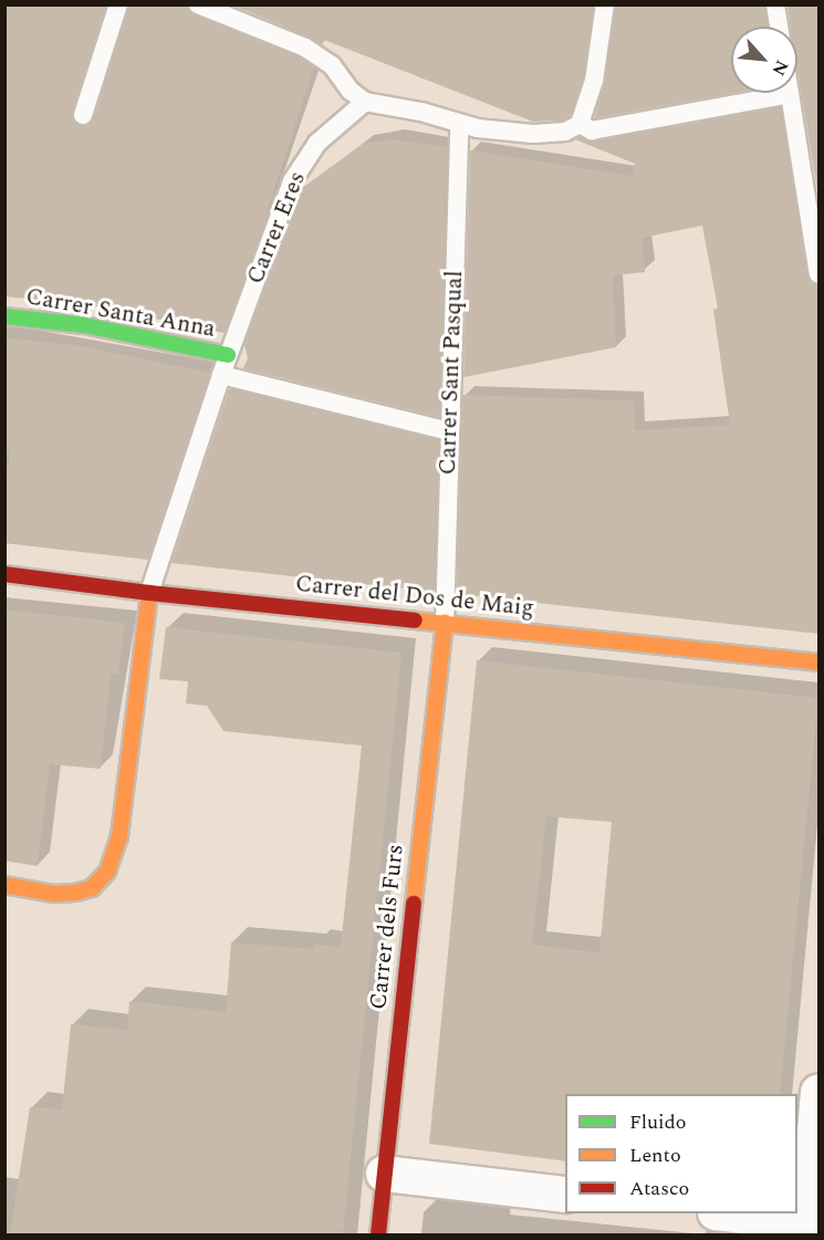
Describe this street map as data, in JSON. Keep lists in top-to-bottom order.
{
  "streets": {
    "street": ["Carrer Santa Anna", "Carrer del Dos de Maig", "Carrer dels Furs"],
    "lane": ["Carrer Eres", "Carrer Sant Pasqual"]
  },
  "crossings": [
    ["Carrer Eres", "Carrer Santa Anna"],
    ["Carrer Eres", "Carrer del Dos de Maig"],
    ["Carrer Sant Pasqual", "Carrer del Dos de Maig"],
    ["Carrer Sant Pasqual", "Carrer dels Furs"],
    ["Carrer del Dos de Maig", "Carrer dels Furs"]
  ],
  "legend": ["Fluido", "Lento", "Atasco"],
  "north": "bottom right"
}
